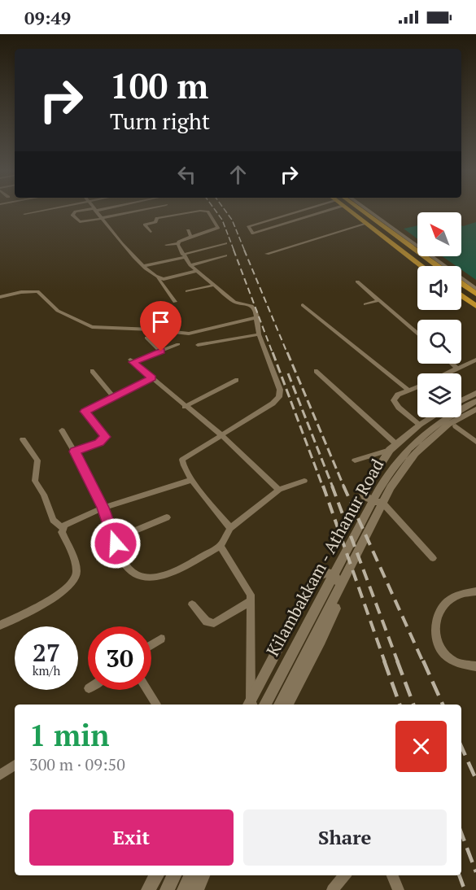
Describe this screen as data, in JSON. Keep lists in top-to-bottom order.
{
  "streets": {
    "street": ["Kilambakkam - Athanur Road"]
  },
  "north": "top left",
  "page": {
    "status": "09:49",
    "turn": ["100 m", "Turn right"],
    "speed": "27 km/h",
    "limit": "30",
    "heading": ["1 min", "300 m · 09:50"],
    "buttons": ["Exit", "Share"]
  }
}
